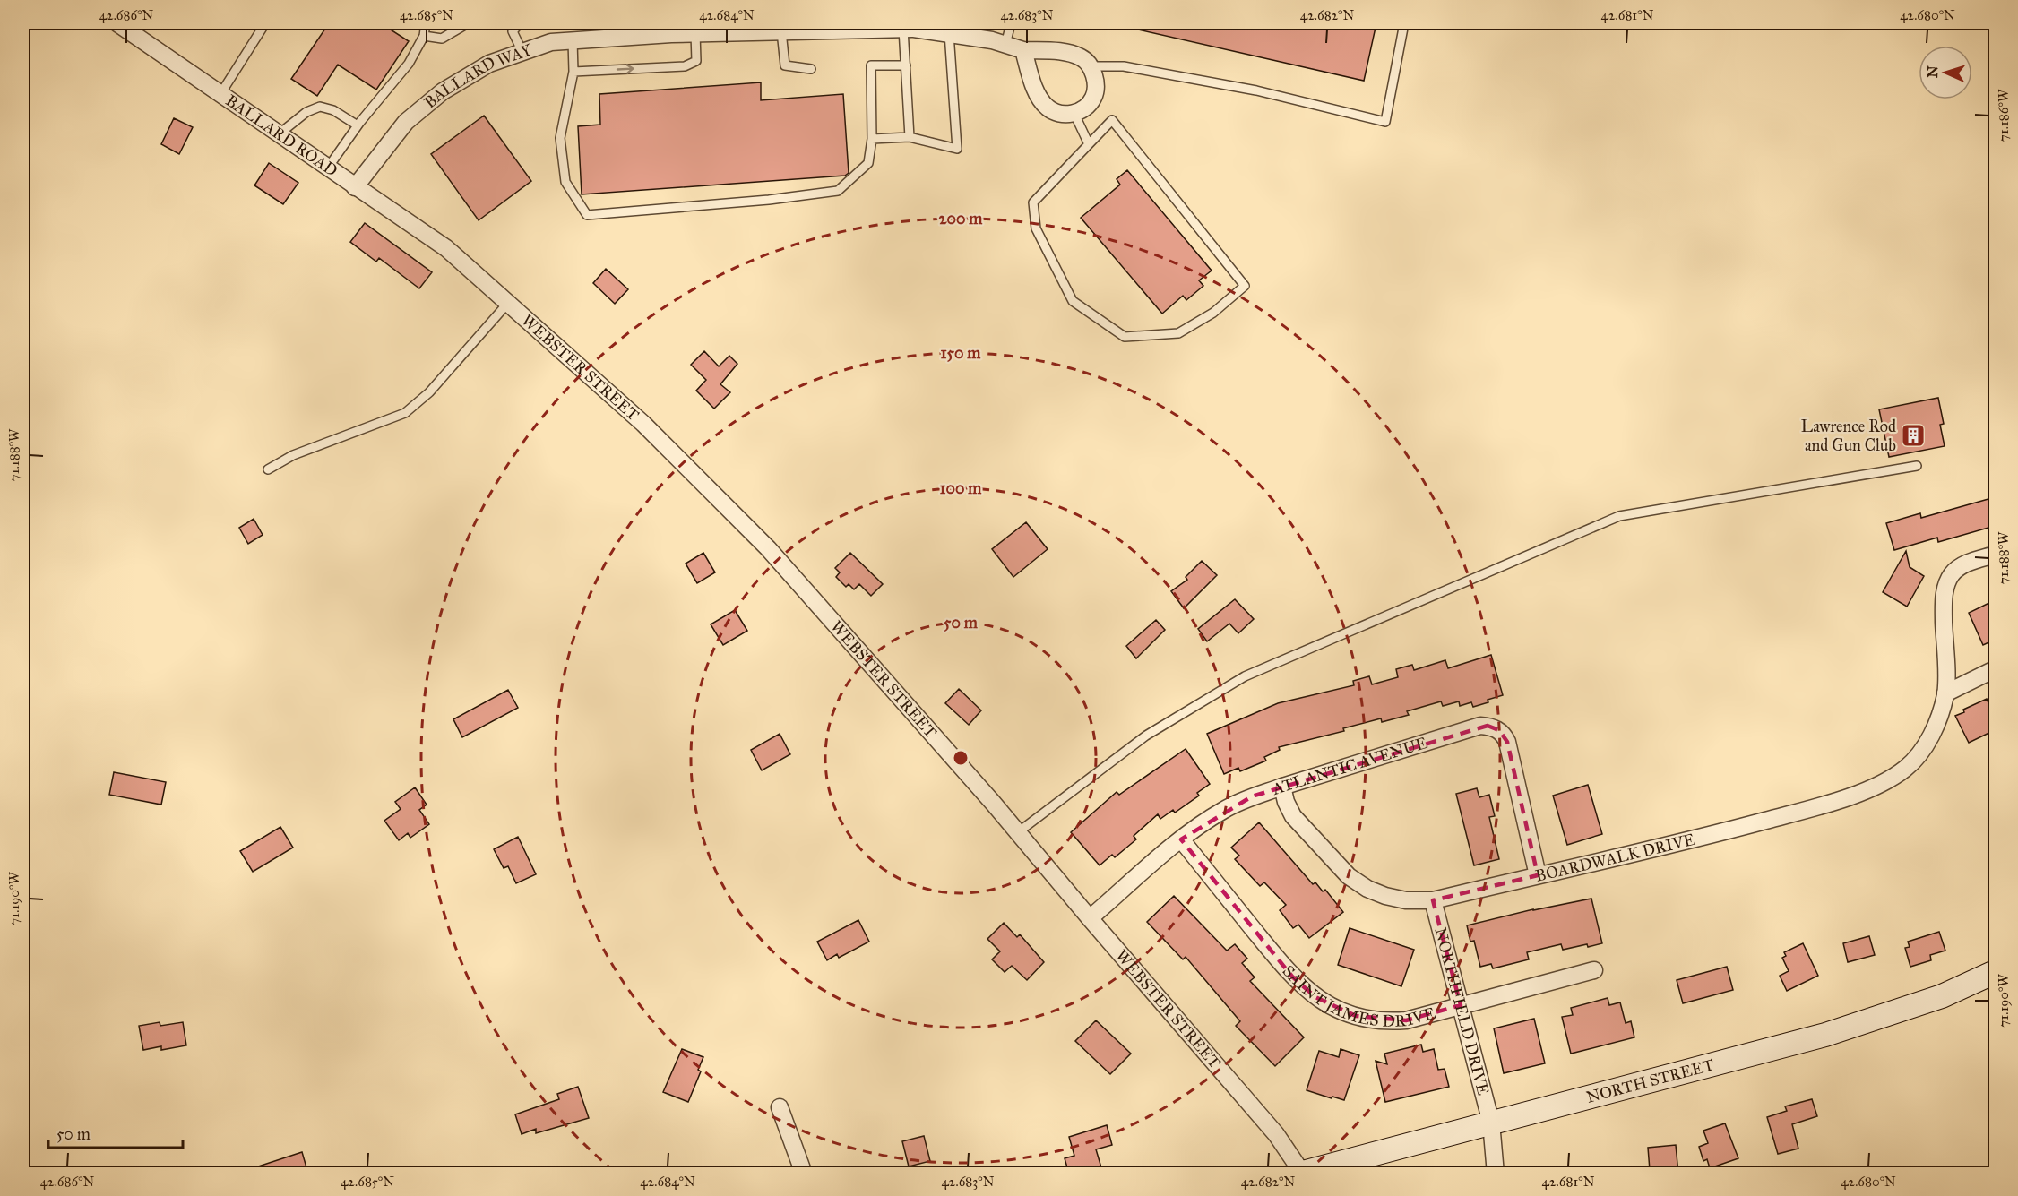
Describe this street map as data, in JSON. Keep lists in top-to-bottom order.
{
  "streets": {
    "main road": ["NORTH STREET"],
    "street": [
      "BALLARD WAY",
      "BALLARD ROAD",
      "WEBSTER STREET",
      "ATLANTIC AVENUE",
      "BOARDWALK DRIVE",
      "SAINT JAMES DRIVE",
      "NORTHFIELD DRIVE"
    ]
  },
  "crossings": [
    ["BALLARD WAY", "BALLARD ROAD"],
    ["BALLARD ROAD", "WEBSTER STREET"],
    ["WEBSTER STREET", "ATLANTIC AVENUE"],
    ["WEBSTER STREET", "NORTH STREET"],
    ["ATLANTIC AVENUE", "BOARDWALK DRIVE"],
    ["ATLANTIC AVENUE", "SAINT JAMES DRIVE"],
    ["BOARDWALK DRIVE", "NORTHFIELD DRIVE"],
    ["SAINT JAMES DRIVE", "NORTHFIELD DRIVE"],
    ["NORTHFIELD DRIVE", "NORTH STREET"]
  ],
  "places": {
    "building": ["Lawrence Rod and Gun Club"]
  },
  "scale_bar": "50 m",
  "north": "left",
  "coordinates": [
    "42.686°N",
    "42.685°N",
    "42.684°N",
    "42.683°N",
    "42.682°N",
    "42.681°N",
    "42.680°N",
    "71.186°W",
    "71.188°W",
    "71.190°W"
  ],
  "rings": [
    "200 m",
    "150 m",
    "100 m",
    "50 m"
  ]
}
